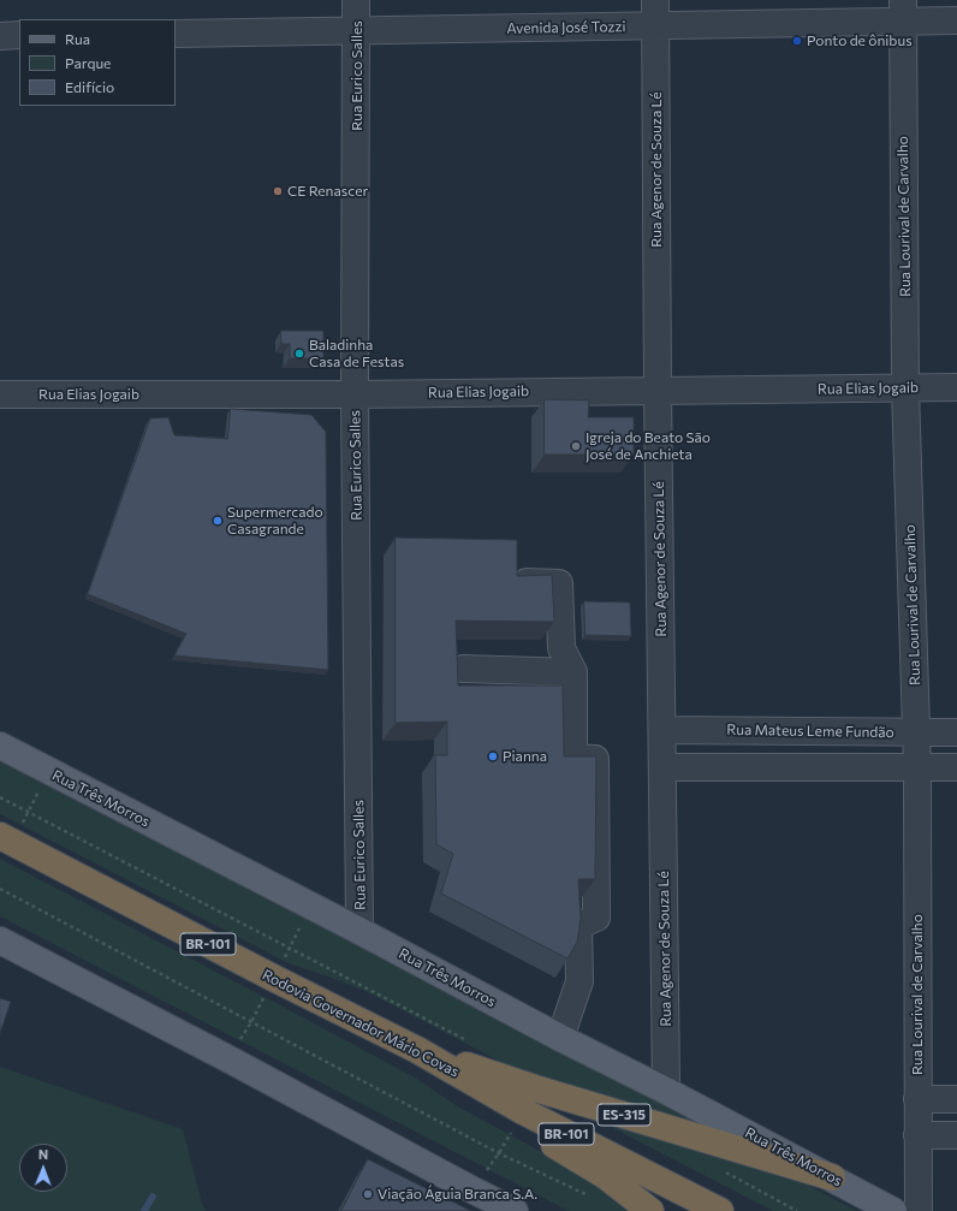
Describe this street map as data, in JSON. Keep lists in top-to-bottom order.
{
  "streets": {
    "highway": ["BR-101", "Rodovia Governador Mário Covas", "ES-315"],
    "main road": ["Rua Três Morros"],
    "street": [
      "Avenida José Tozzi",
      "Rua Eurico Salles",
      "Rua Agenor de Souza Lé",
      "Rua Lourival de Carvalho",
      "Rua Elias Jogaib",
      "Rua Mateus Leme Fundão"
    ]
  },
  "crossings": [
    ["Avenida José Tozzi", "Rua Eurico Salles"],
    ["Avenida José Tozzi", "Rua Agenor de Souza Lé"],
    ["Avenida José Tozzi", "Rua Lourival de Carvalho"],
    ["Rua Eurico Salles", "Rua Elias Jogaib"],
    ["Rua Eurico Salles", "Rua Três Morros"],
    ["Rua Agenor de Souza Lé", "Rua Elias Jogaib"],
    ["Rua Agenor de Souza Lé", "Rua Mateus Leme Fundão"],
    ["Rua Agenor de Souza Lé", "Rua Três Morros"],
    ["Rua Lourival de Carvalho", "Rua Elias Jogaib"],
    ["Rua Lourival de Carvalho", "Rua Mateus Leme Fundão"],
    ["Rua Três Morros", "ES-315"],
    ["Rodovia Governador Mário Covas", "ES-315"]
  ],
  "places": [
    "Ponto de ônibus",
    "CE Renascer",
    "Baladinha Casa de Festas",
    "Igreja do Beato São José de Anchieta",
    "Supermercado Casagrande",
    "Pianna",
    "Viação Águia Branca S.A."
  ],
  "legend": ["Rua", "Parque", "Edifício"],
  "north": "top"
}
